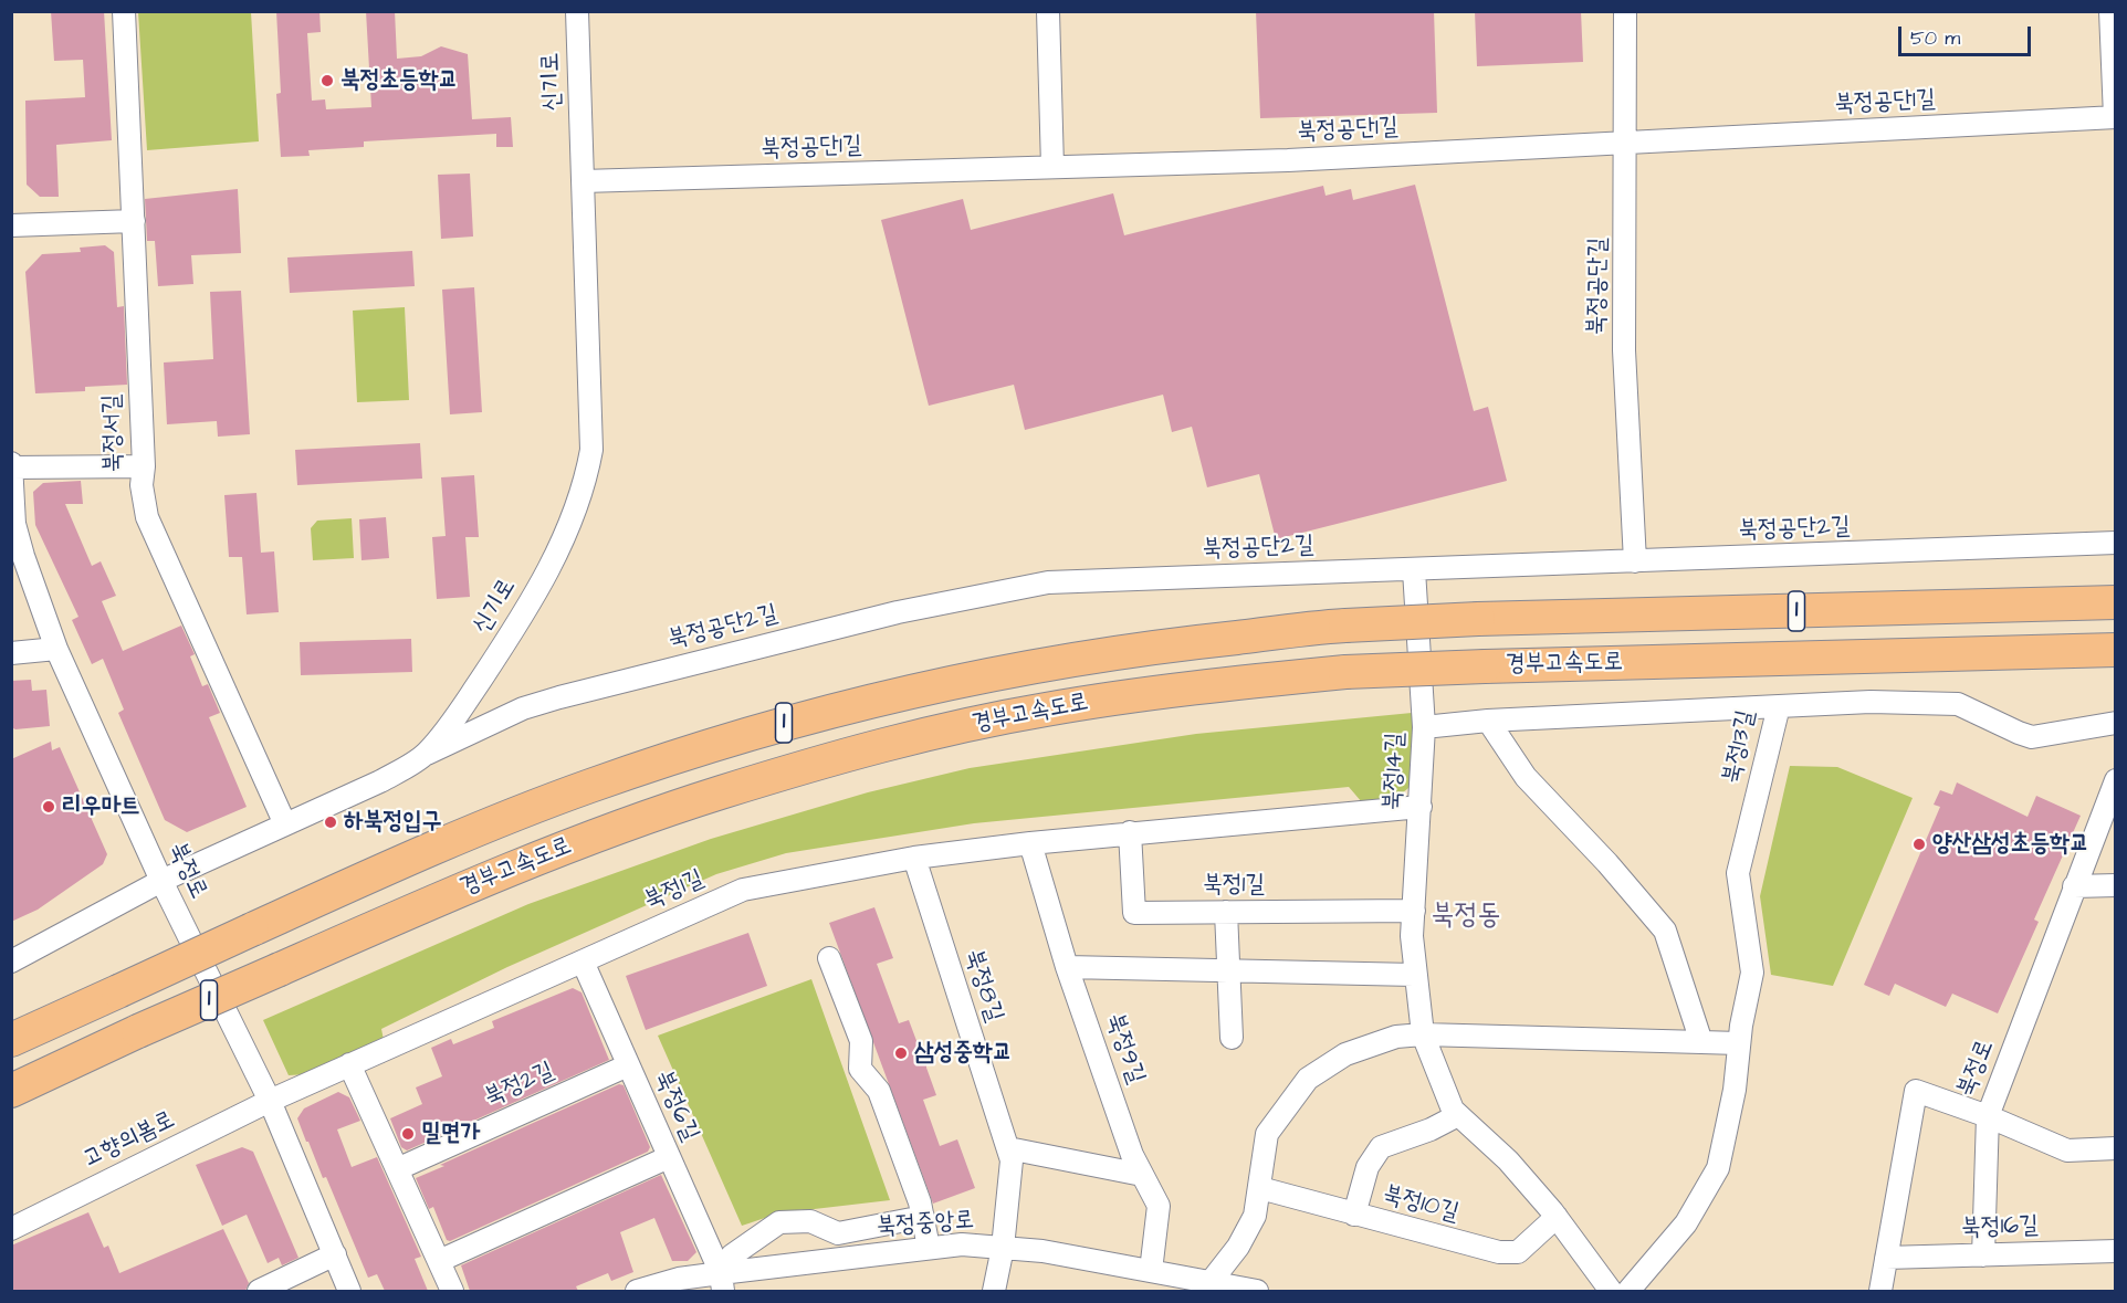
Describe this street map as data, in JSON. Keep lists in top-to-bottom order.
{
  "streets": {
    "highway": ["1", "경부고속도로"],
    "street": [
      "신기로",
      "북정공단1길",
      "북정공단길",
      "북정서길",
      "북정공단2길",
      "북정13길",
      "북정14길",
      "북정로",
      "북정1길",
      "북정8길",
      "북정9길",
      "북정2길",
      "북정6길",
      "고향의봄로",
      "북정10길",
      "북정중앙로",
      "북정16길"
    ]
  },
  "crossings": [
    ["신기로", "북정공단1길"],
    ["신기로", "북정서길"],
    ["신기로", "북정공단2길"],
    ["신기로", "북정로"],
    ["북정공단1길", "북정공단길"],
    ["북정공단길", "북정공단2길"],
    ["북정공단2길", "북정14길"],
    ["북정13길", "북정14길"],
    ["북정14길", "북정1길"],
    ["북정14길", "북정10길"],
    ["북정로", "북정1길"],
    ["북정로", "고향의봄로"],
    ["북정로", "북정16길"],
    ["북정1길", "북정8길"],
    ["북정1길", "북정9길"],
    ["북정1길", "북정6길"],
    ["북정1길", "고향의봄로"],
    ["북정8길", "북정중앙로"],
    ["북정9길", "북정중앙로"],
    ["북정2길", "북정6길"],
    ["북정6길", "북정중앙로"]
  ],
  "districts": ["북정동"],
  "places": [
    "북정초등학교",
    "리우마트",
    "하북정입구",
    "양산삼성초등학교",
    "삼성중학교",
    "밀면가"
  ],
  "scale_bar": "50 m"
}
